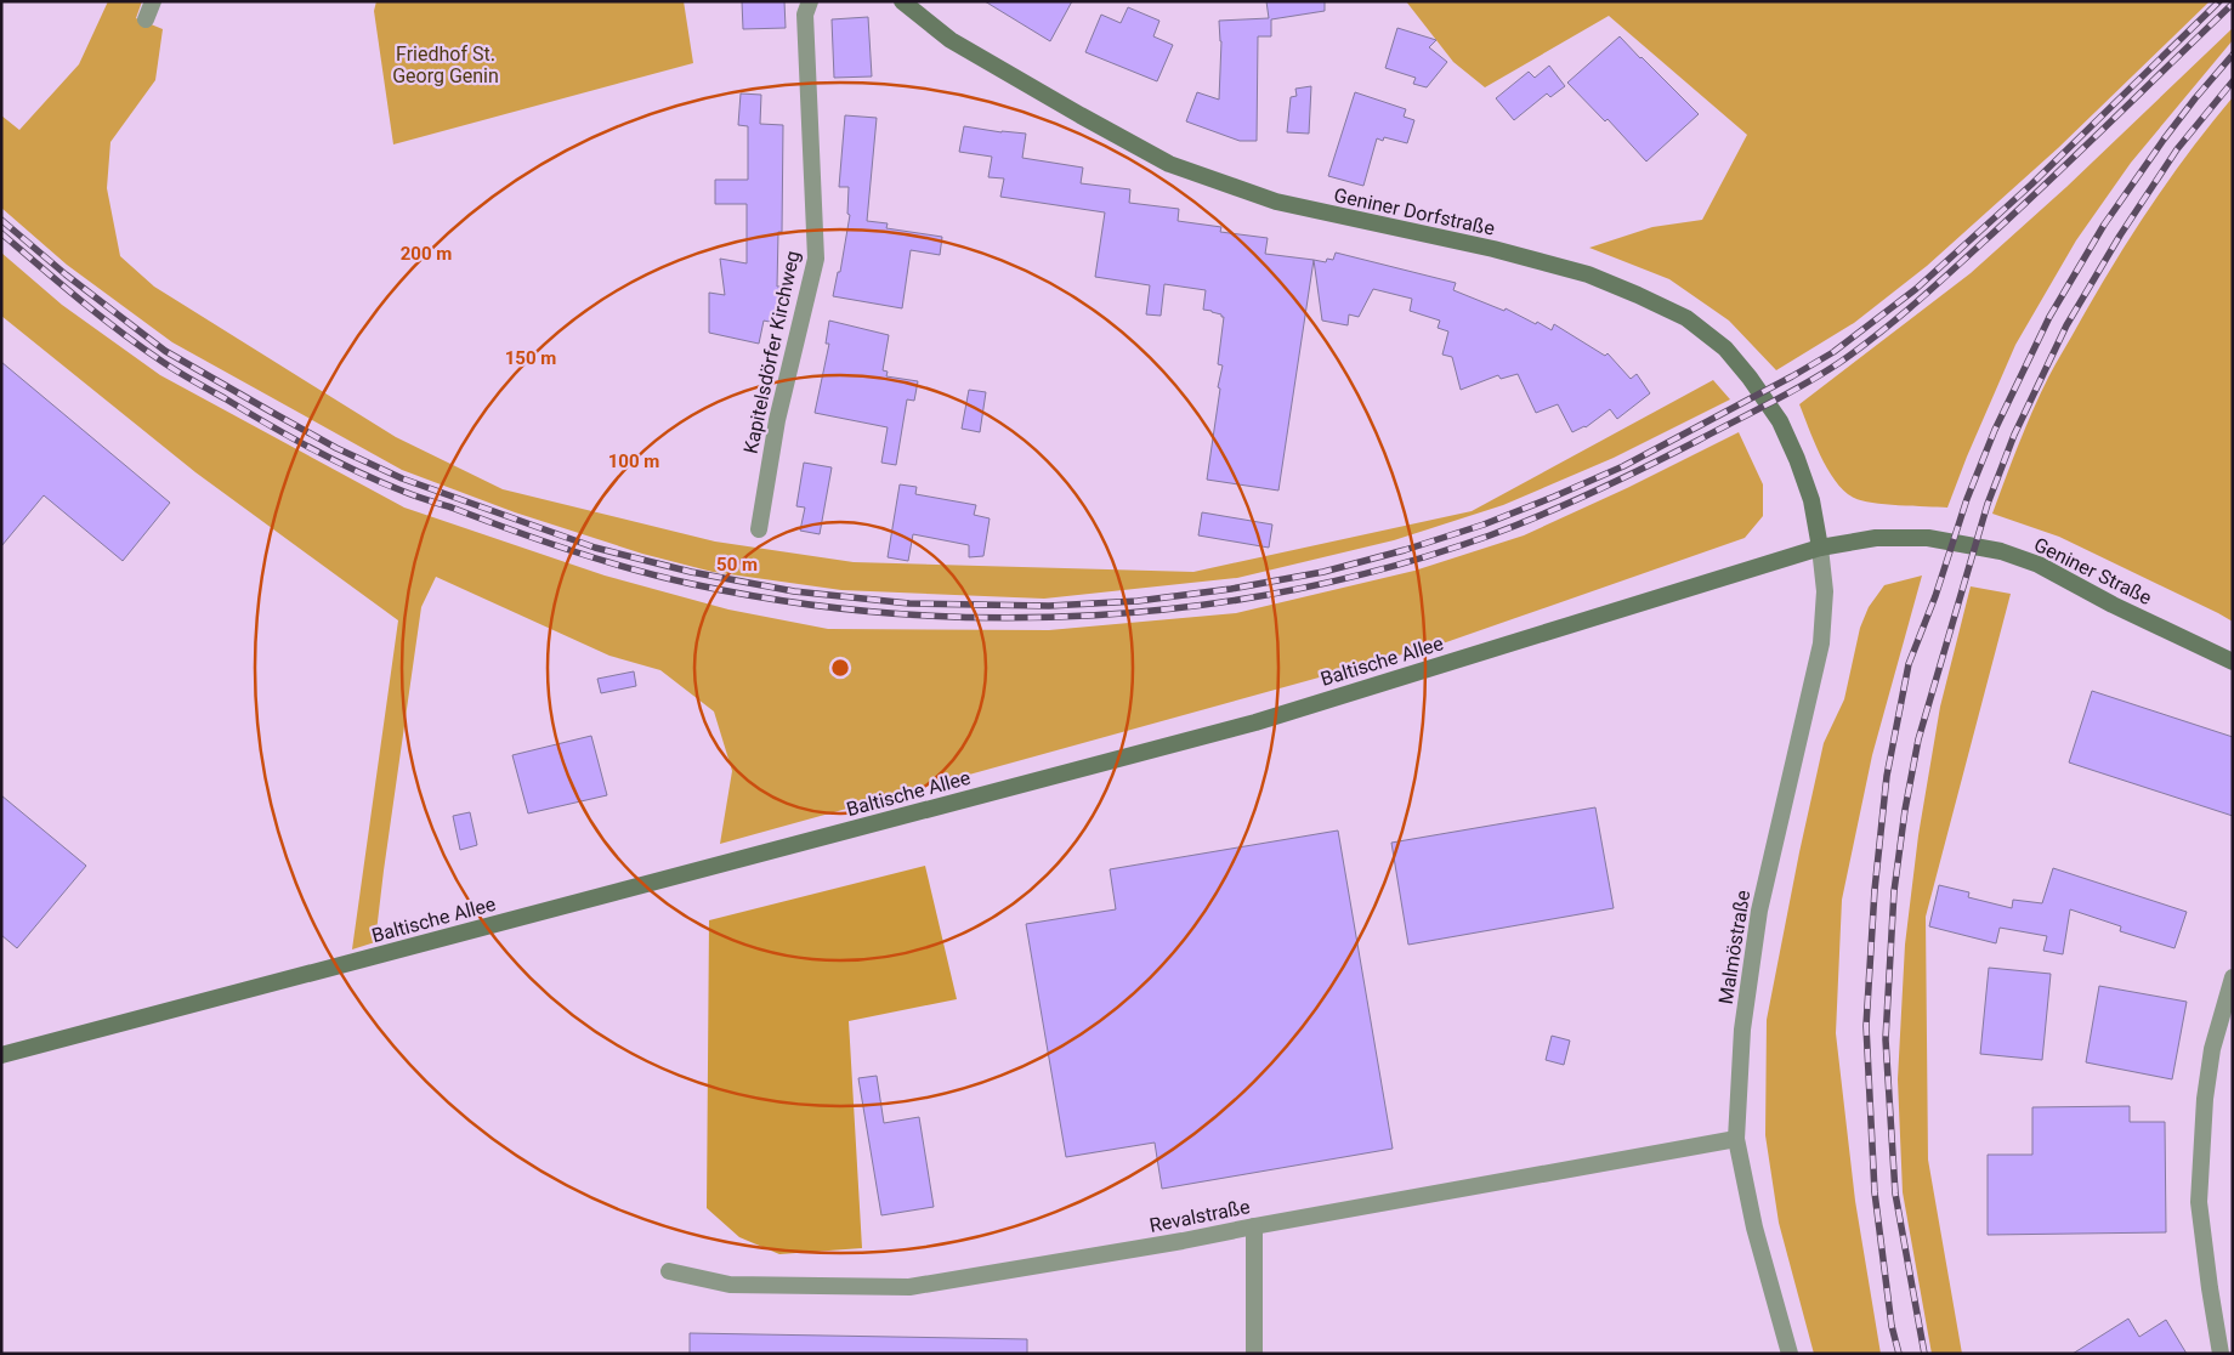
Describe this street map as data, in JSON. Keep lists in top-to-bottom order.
{
  "streets": {
    "main road": ["Geniner Dorfstraße", "Geniner Straße", "Baltische Allee"],
    "street": ["Kapitelsdörfer Kirchweg", "Malmöstraße", "Revalstraße"]
  },
  "crossings": [
    ["Geniner Dorfstraße", "Geniner Straße"],
    ["Geniner Dorfstraße", "Baltische Allee"],
    ["Geniner Dorfstraße", "Malmöstraße"],
    ["Geniner Straße", "Baltische Allee"],
    ["Geniner Straße", "Malmöstraße"],
    ["Baltische Allee", "Malmöstraße"],
    ["Malmöstraße", "Revalstraße"]
  ],
  "parks": ["Friedhof St. Georg Genin"],
  "rings": [
    "200 m",
    "150 m",
    "100 m",
    "50 m"
  ]
}
